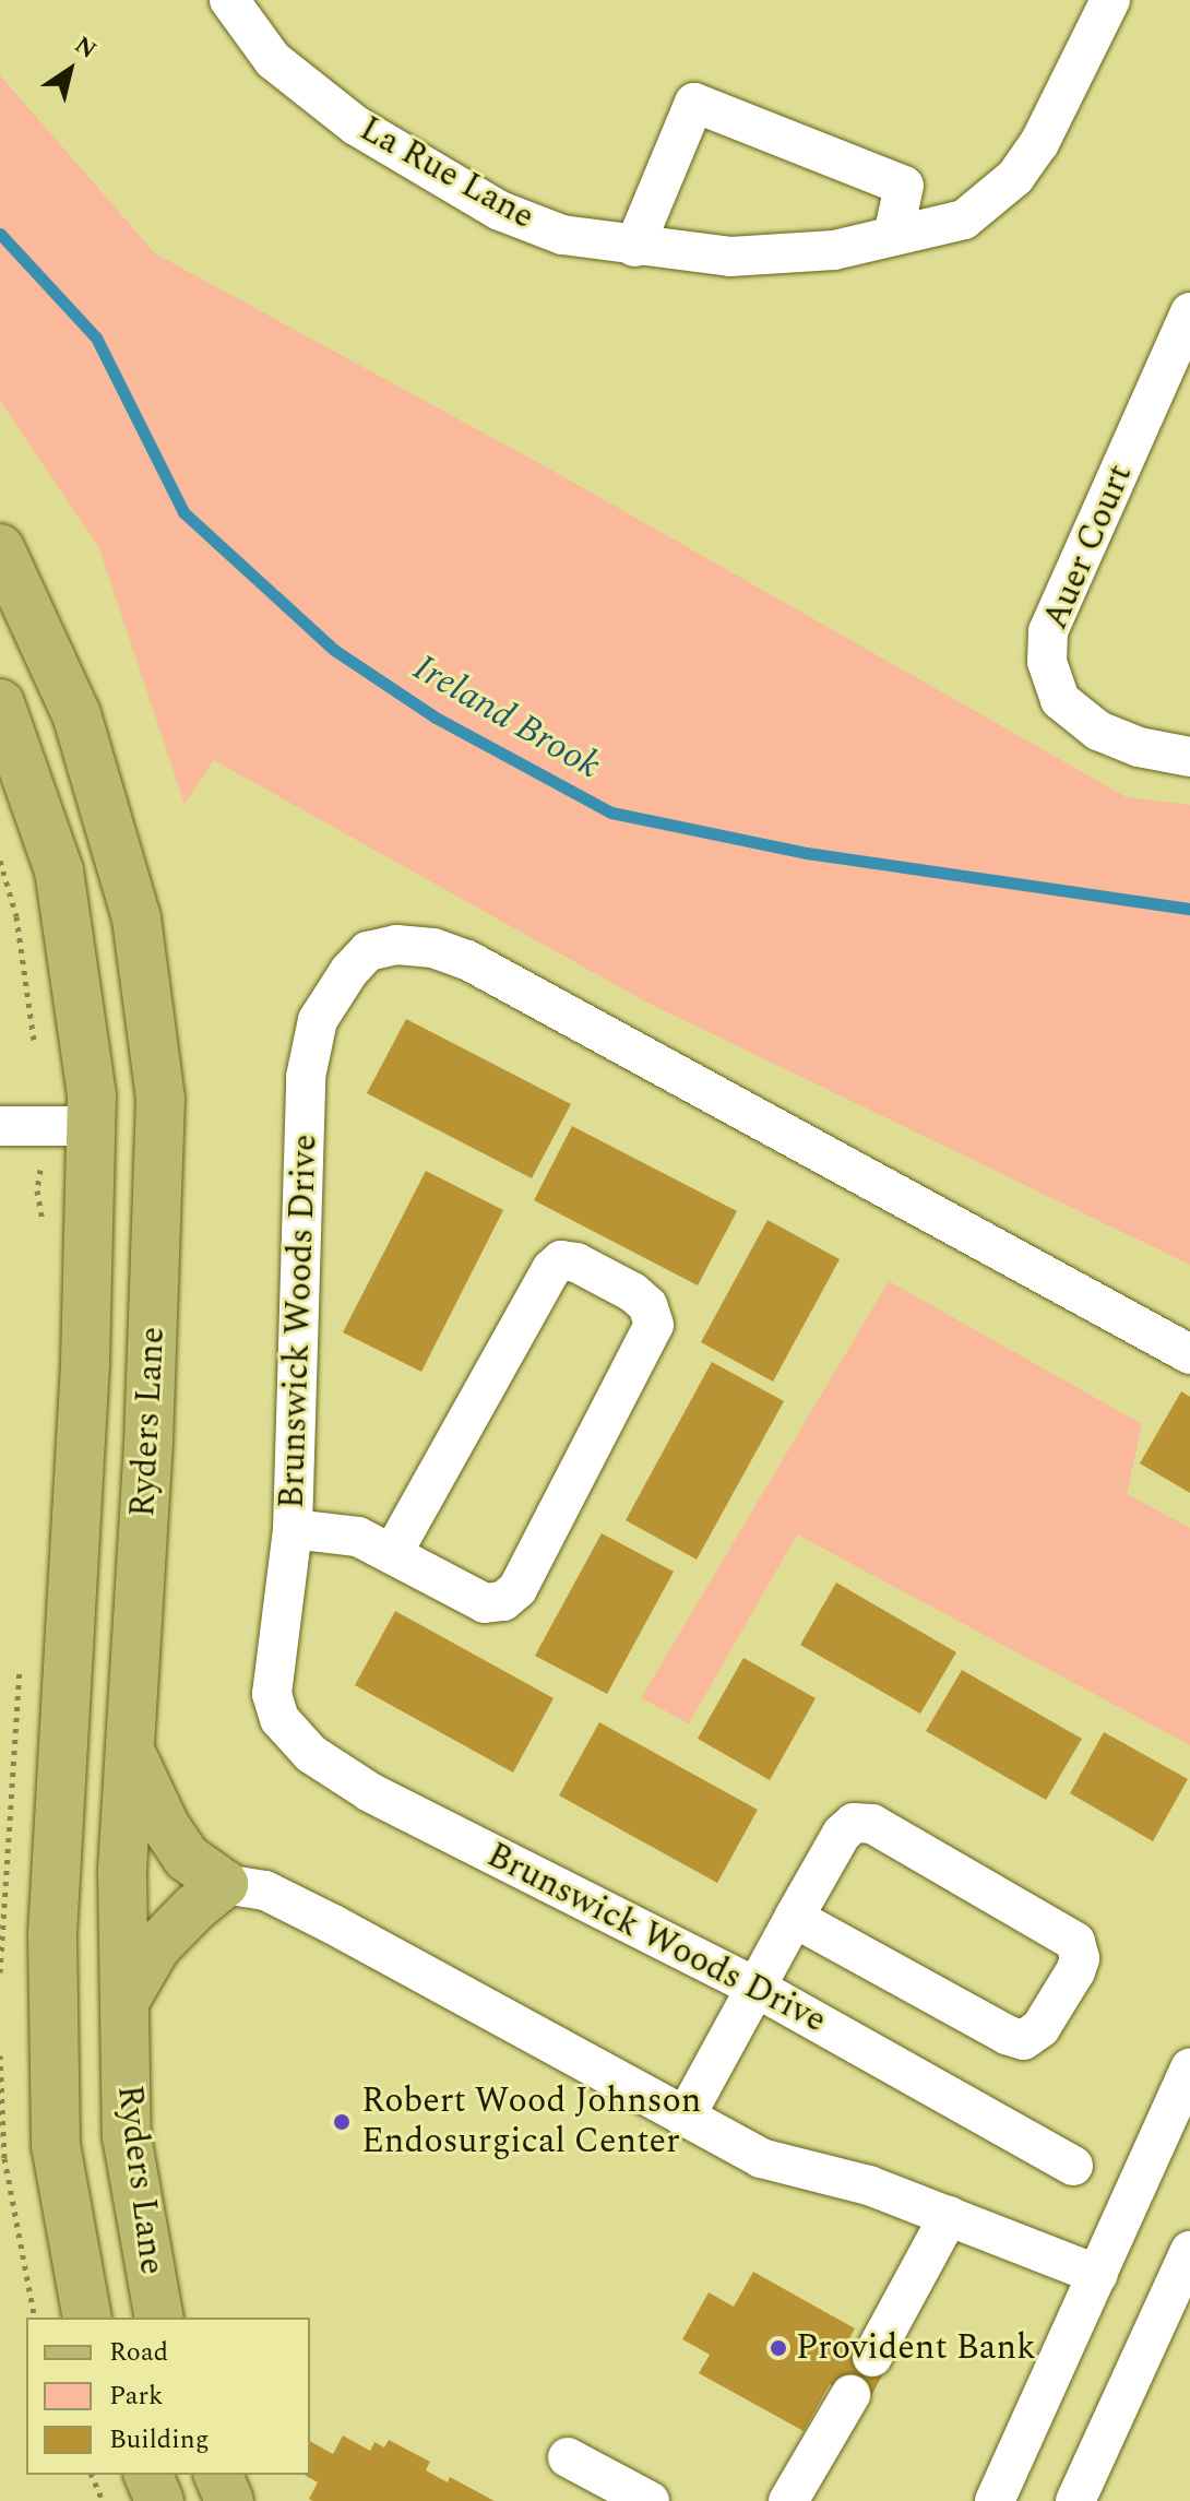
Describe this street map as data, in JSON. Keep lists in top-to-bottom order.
{
  "streets": {
    "main road": ["Ryders Lane"],
    "street": ["La Rue Lane", "Auer Court", "Brunswick Woods Drive"]
  },
  "water": ["Ireland Brook"],
  "places": ["Robert Wood Johnson Endosurgical Center", "Provident Bank"],
  "legend": ["Road", "Park", "Building"],
  "north": "top right"
}
